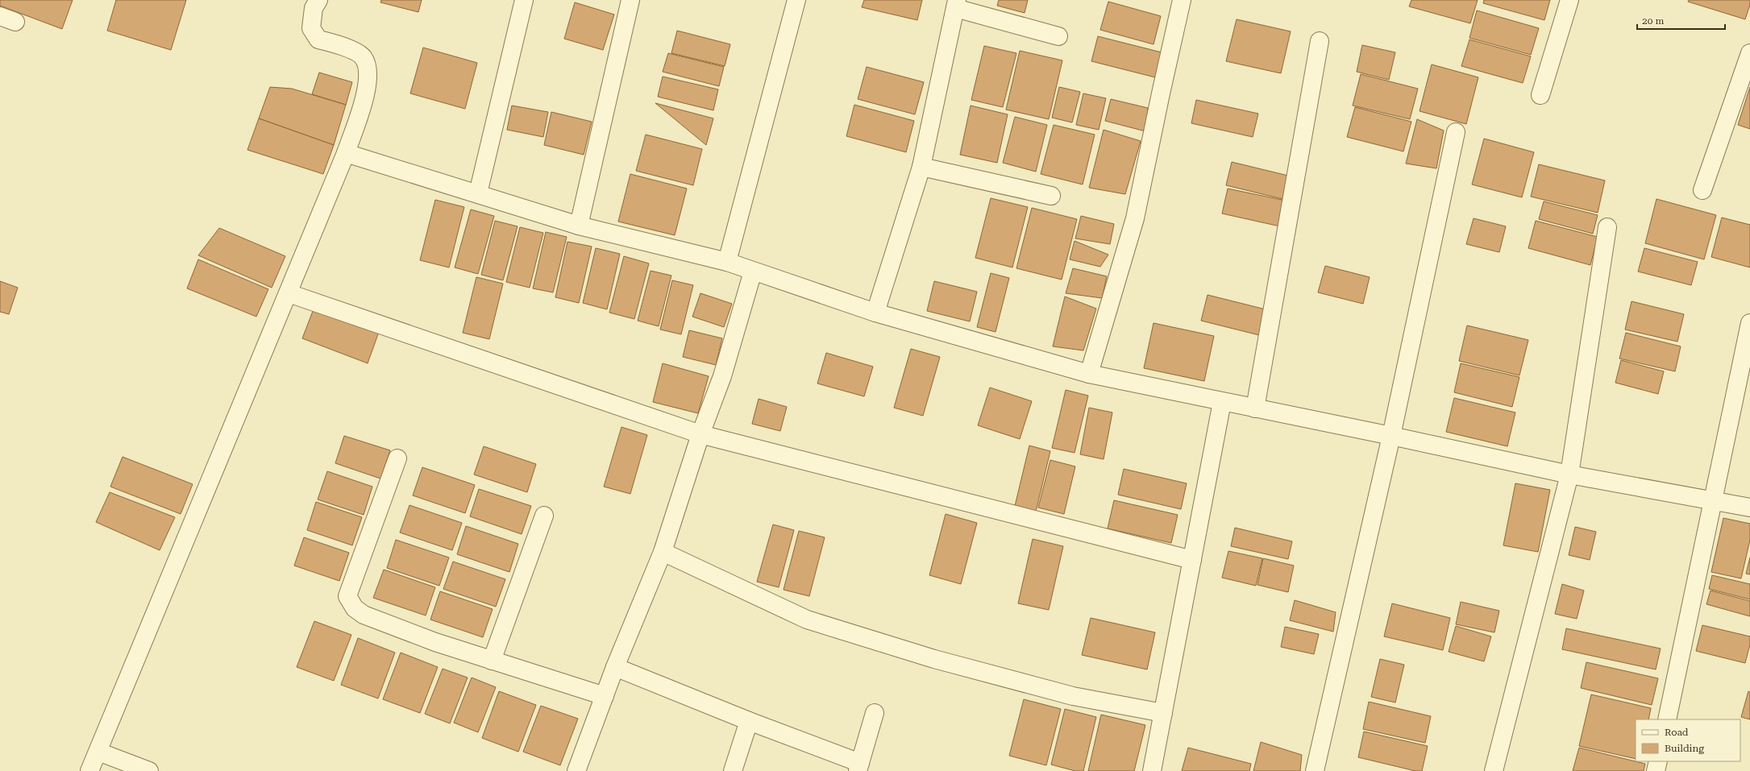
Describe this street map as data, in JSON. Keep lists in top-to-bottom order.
{
  "legend": ["Road", "Building"],
  "scale_bar": "20 m"
}
